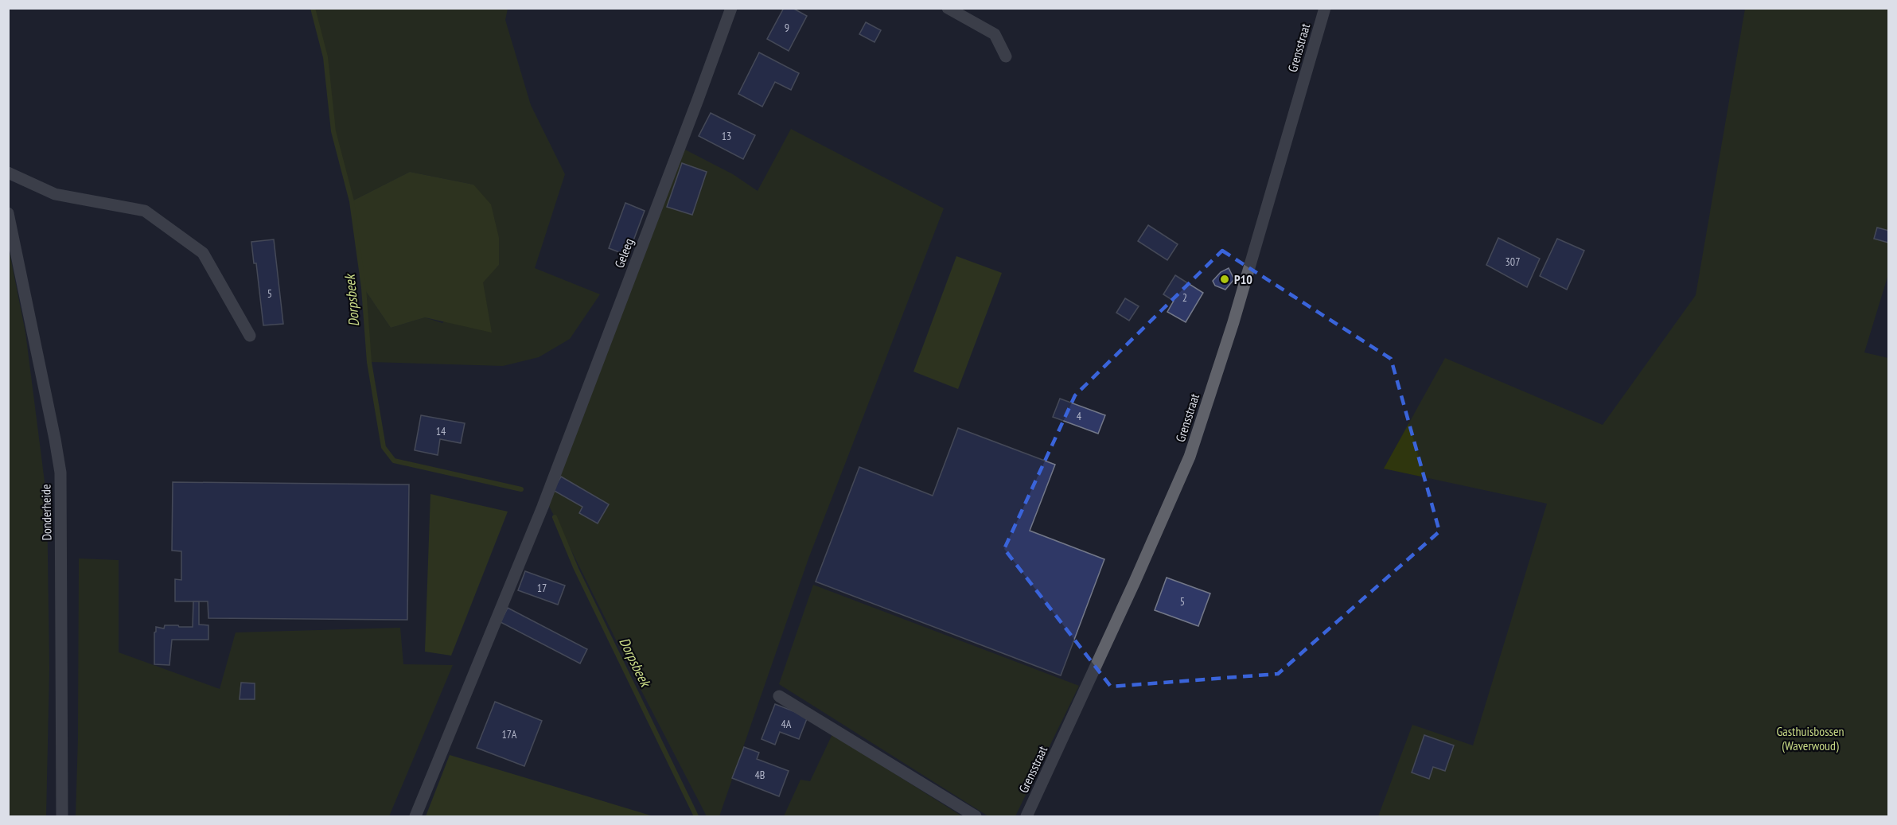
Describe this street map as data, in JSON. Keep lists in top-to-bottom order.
{
  "streets": {
    "street": ["Grensstraat", "Geleeg", "Donderheide"]
  },
  "water": ["Dorpsbeek"],
  "parks": ["Gasthuisbossen (Waverwoud)"],
  "places": ["P10"],
  "house_numbers": [
    "9",
    "13",
    "307",
    "5",
    "2",
    "4",
    "14",
    "17",
    "5",
    "4A",
    "17A",
    "4B"
  ]
}
